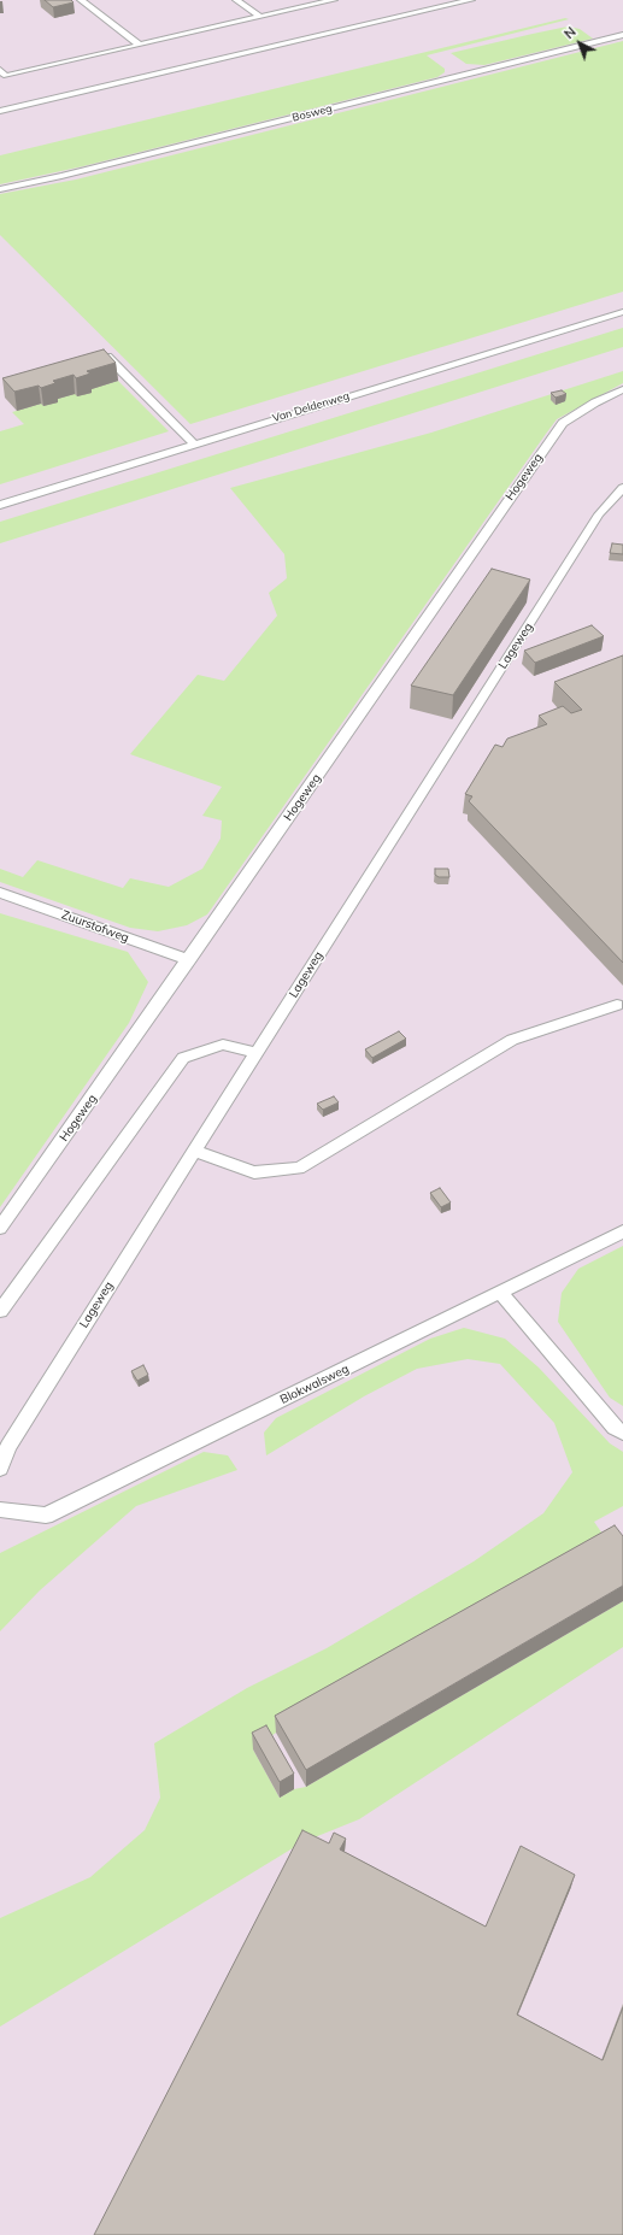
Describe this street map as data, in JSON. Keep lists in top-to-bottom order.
{
  "streets": {
    "lane": [
      "Bosweg",
      "Van Deldenweg",
      "Hogeweg",
      "Lageweg",
      "Zuurstofweg",
      "Blokwalsweg"
    ]
  },
  "crossings": [
    ["Hogeweg", "Zuurstofweg"]
  ],
  "north": "top left"
}
